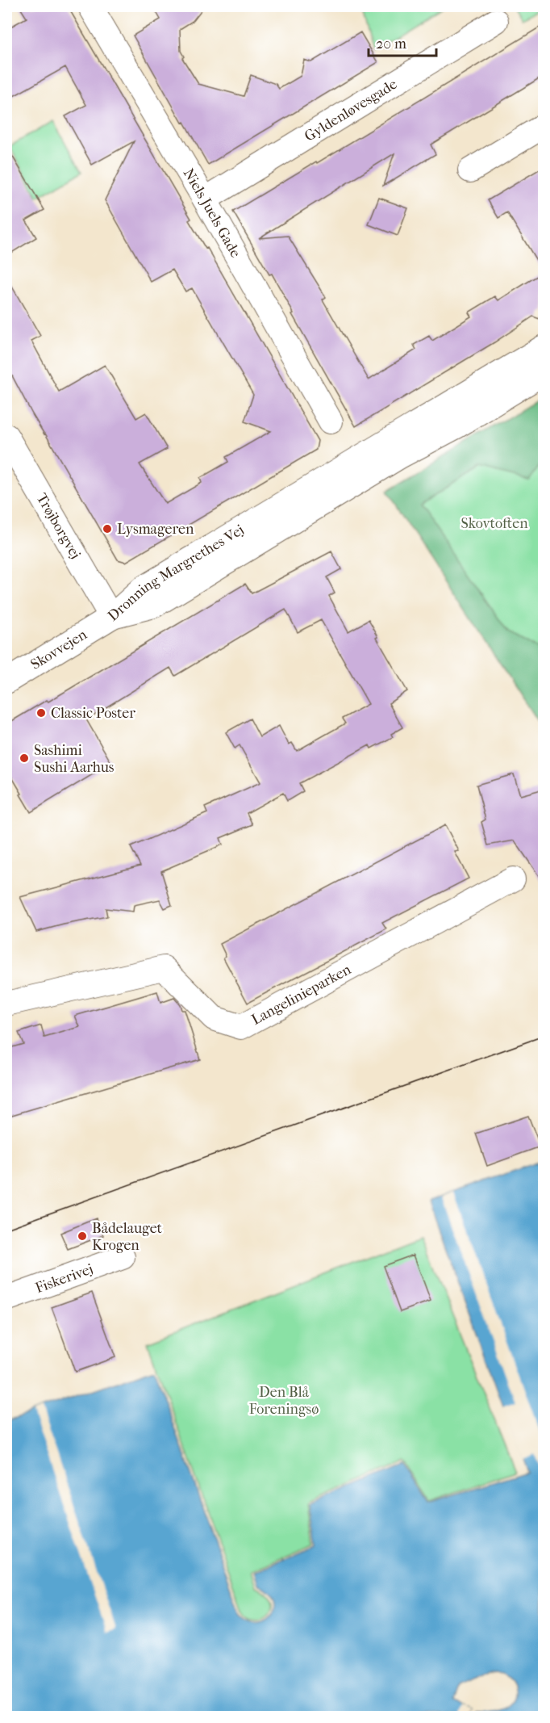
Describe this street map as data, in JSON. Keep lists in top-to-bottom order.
{
  "streets": {
    "street": [
      "Gyldenløvesgade",
      "Niels Juels Gade",
      "Trøjborgvej",
      "Dronning Margrethes Vej",
      "Skovvejen",
      "Langelinieparken",
      "Fiskerivej"
    ]
  },
  "crossings": [
    ["Gyldenløvesgade", "Niels Juels Gade"],
    ["Trøjborgvej", "Dronning Margrethes Vej"],
    ["Trøjborgvej", "Skovvejen"],
    ["Dronning Margrethes Vej", "Skovvejen"]
  ],
  "parks": ["Skovtoften", "Den Blå Foreningsø"],
  "places": [
    "Lysmageren",
    "Classic Poster",
    "Sashimi Sushi Aarhus",
    "Bådelauget Krogen"
  ],
  "scale_bar": "20 m"
}
